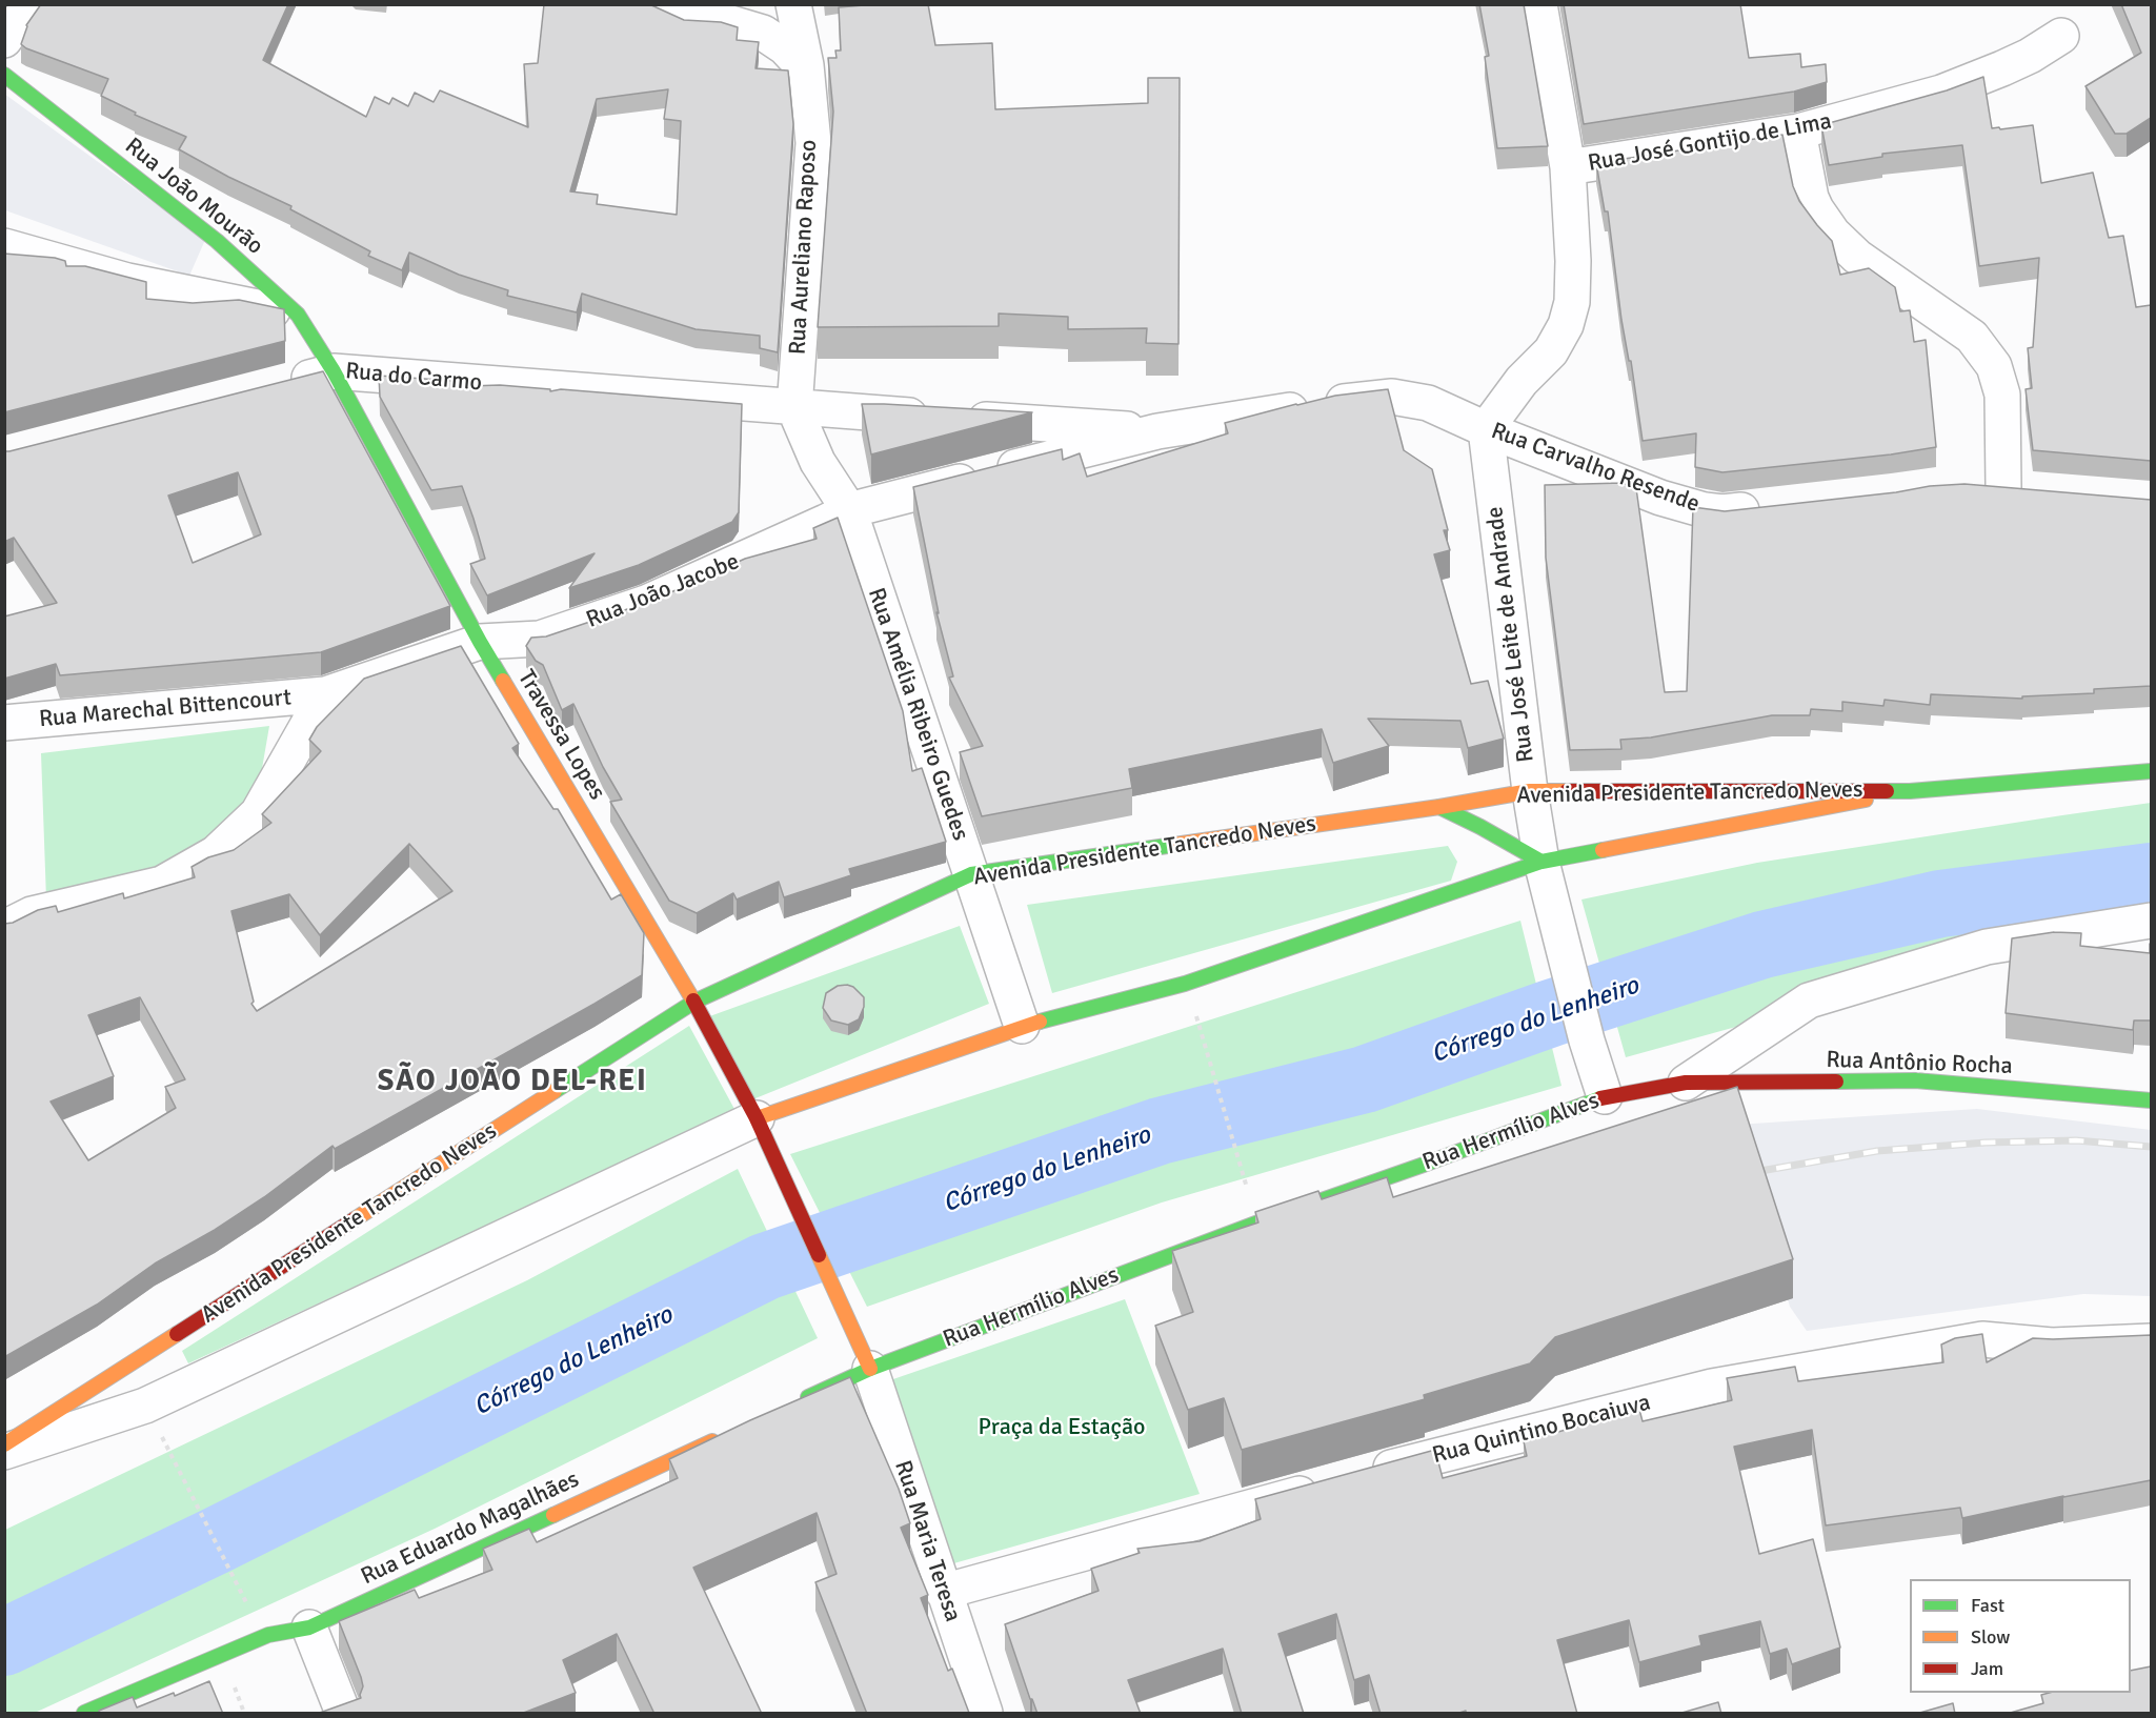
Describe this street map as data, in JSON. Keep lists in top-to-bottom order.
{
  "streets": {
    "main road": [
      "Rua João Mourão",
      "Travessa Lopes",
      "Avenida Presidente Tancredo Neves",
      "Rua Antônio Rocha",
      "Rua Hermílio Alves",
      "Rua Eduardo Magalhães"
    ],
    "street": [
      "Rua José Gontijo de Lima",
      "Rua Aureliano Raposo",
      "Rua do Carmo",
      "Rua Carvalho Resende",
      "Rua João Jacobe",
      "Rua José Leite de Andrade",
      "Rua Marechal Bittencourt",
      "Rua Amélia Ribeiro Guedes",
      "Rua Quintino Bocaiuva",
      "Rua Maria Teresa"
    ]
  },
  "crossings": [
    ["Rua João Mourão", "Rua do Carmo"],
    ["Rua João Mourão", "Travessa Lopes"],
    ["Rua Aureliano Raposo", "Rua do Carmo"],
    ["Rua Aureliano Raposo", "Rua Amélia Ribeiro Guedes"],
    ["Rua do Carmo", "Rua Carvalho Resende"],
    ["Rua do Carmo", "Rua João Jacobe"],
    ["Rua do Carmo", "Rua Amélia Ribeiro Guedes"],
    ["Rua do Carmo", "Travessa Lopes"],
    ["Rua Carvalho Resende", "Rua João Jacobe"],
    ["Rua Carvalho Resende", "Rua José Leite de Andrade"],
    ["Rua João Jacobe", "Rua Marechal Bittencourt"],
    ["Rua João Jacobe", "Rua Amélia Ribeiro Guedes"],
    ["Rua João Jacobe", "Travessa Lopes"],
    ["Rua José Leite de Andrade", "Avenida Presidente Tancredo Neves"],
    ["Rua José Leite de Andrade", "Rua Hermílio Alves"],
    ["Rua Amélia Ribeiro Guedes", "Avenida Presidente Tancredo Neves"],
    ["Travessa Lopes", "Avenida Presidente Tancredo Neves"],
    ["Travessa Lopes", "Rua Hermílio Alves"],
    ["Travessa Lopes", "Rua Maria Teresa"],
    ["Rua Antônio Rocha", "Rua Hermílio Alves"],
    ["Rua Hermílio Alves", "Rua Maria Teresa"]
  ],
  "districts": ["SÃO JOÃO DEL-REI"],
  "water": ["Córrego do Lenheiro"],
  "parks": ["Praça da Estação"],
  "legend": ["Fast", "Slow", "Jam"]
}
